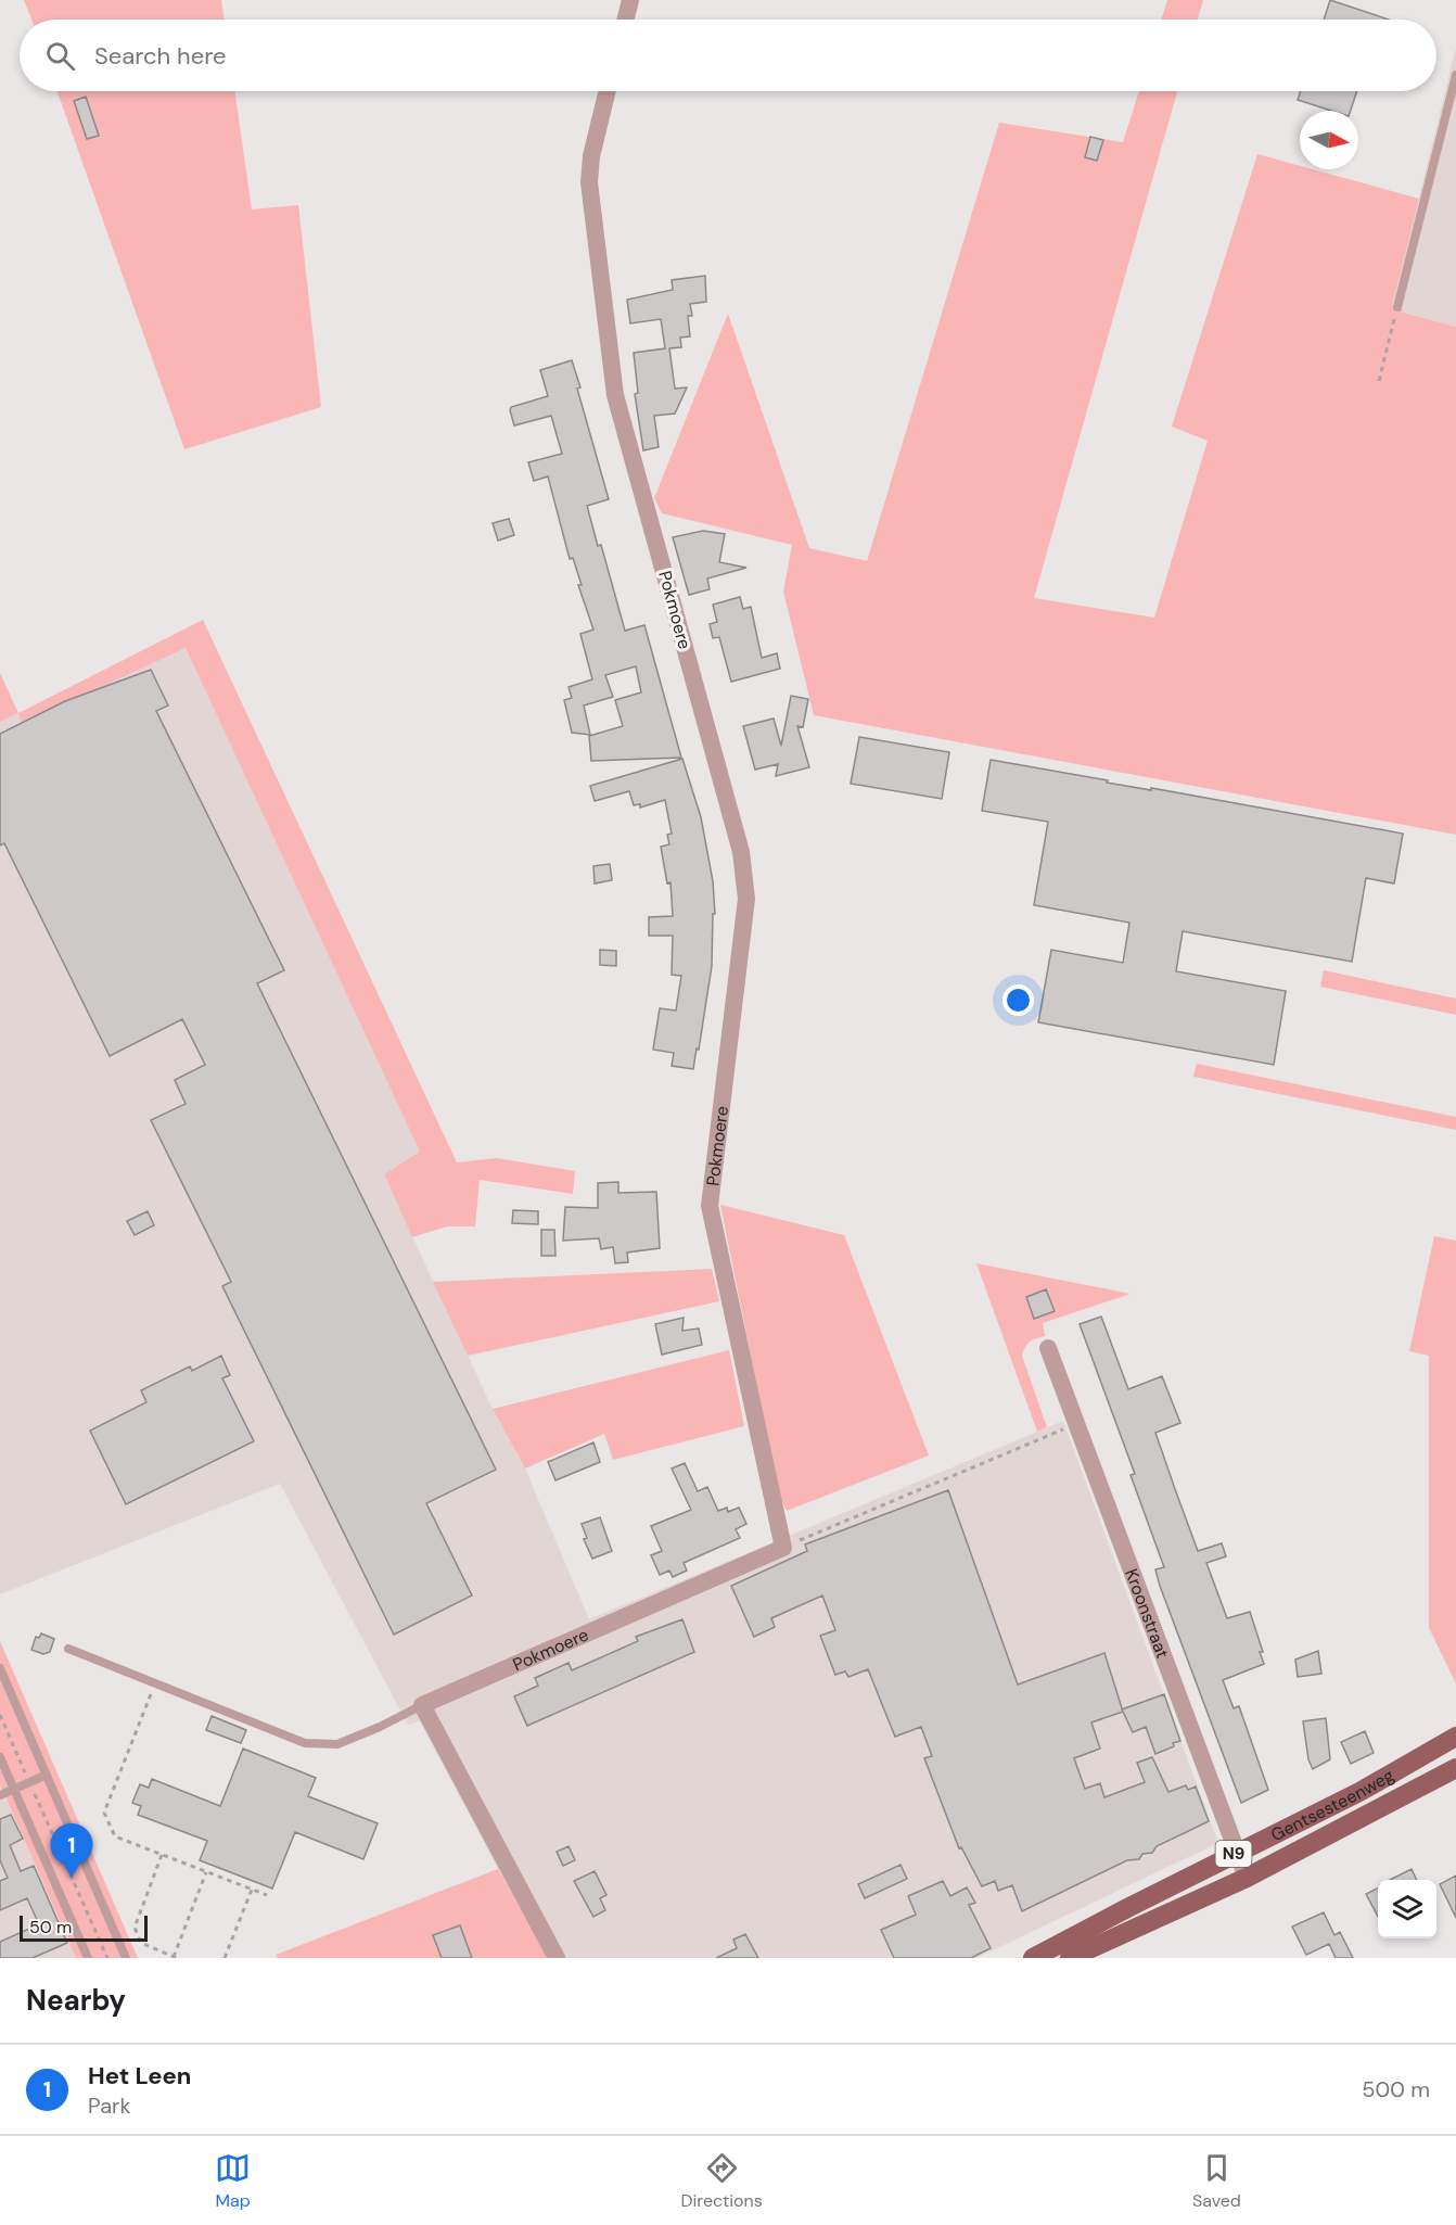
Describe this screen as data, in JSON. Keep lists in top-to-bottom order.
{
  "streets": {
    "main road": ["Gentsesteenweg", "N9"],
    "street": ["Pokmoere", "Kroonstraat"]
  },
  "crossings": [
    ["Kroonstraat", "Gentsesteenweg"]
  ],
  "scale_bar": "50 m",
  "north": "right",
  "page": {
    "search": "Search here",
    "pins": "1",
    "scale": "50 m",
    "heading": "Nearby",
    "list": [
      {
        "mark": "1",
        "name": "Het Leen",
        "note": "Park",
        "value": "500 m"
      }
    ],
    "nav": ["Map", "Directions", "Saved"]
  }
}
